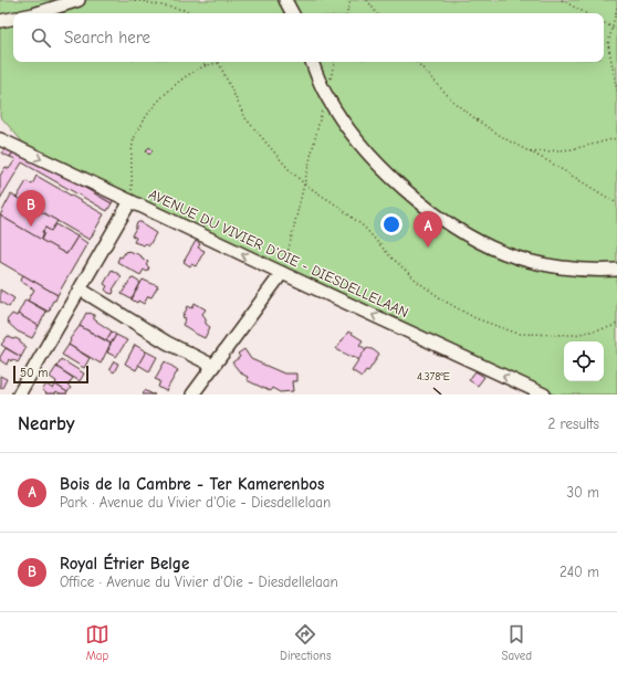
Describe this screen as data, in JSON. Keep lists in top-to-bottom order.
{
  "streets": {
    "street": ["AVENUE DU VIVIER D'OIE - DIESDELLELAAN"]
  },
  "scale_bar": "50 m",
  "page": {
    "search": "Search here",
    "pins": ["B", "A"],
    "scale": "50 m",
    "heading": ["Nearby", "2 results"],
    "list": [
      {
        "mark": "A",
        "name": "Bois de la Cambre - Ter Kamerenbos",
        "note": "Park · Avenue du Vivier d'Oie - Diesdellelaan",
        "value": "30 m"
      },
      {
        "mark": "B",
        "name": "Royal Étrier Belge",
        "note": "Office · Avenue du Vivier d'Oie - Diesdellelaan",
        "value": "240 m"
      }
    ],
    "nav": ["Map", "Directions", "Saved"]
  },
  "coordinates": ["4.378°E"]
}
